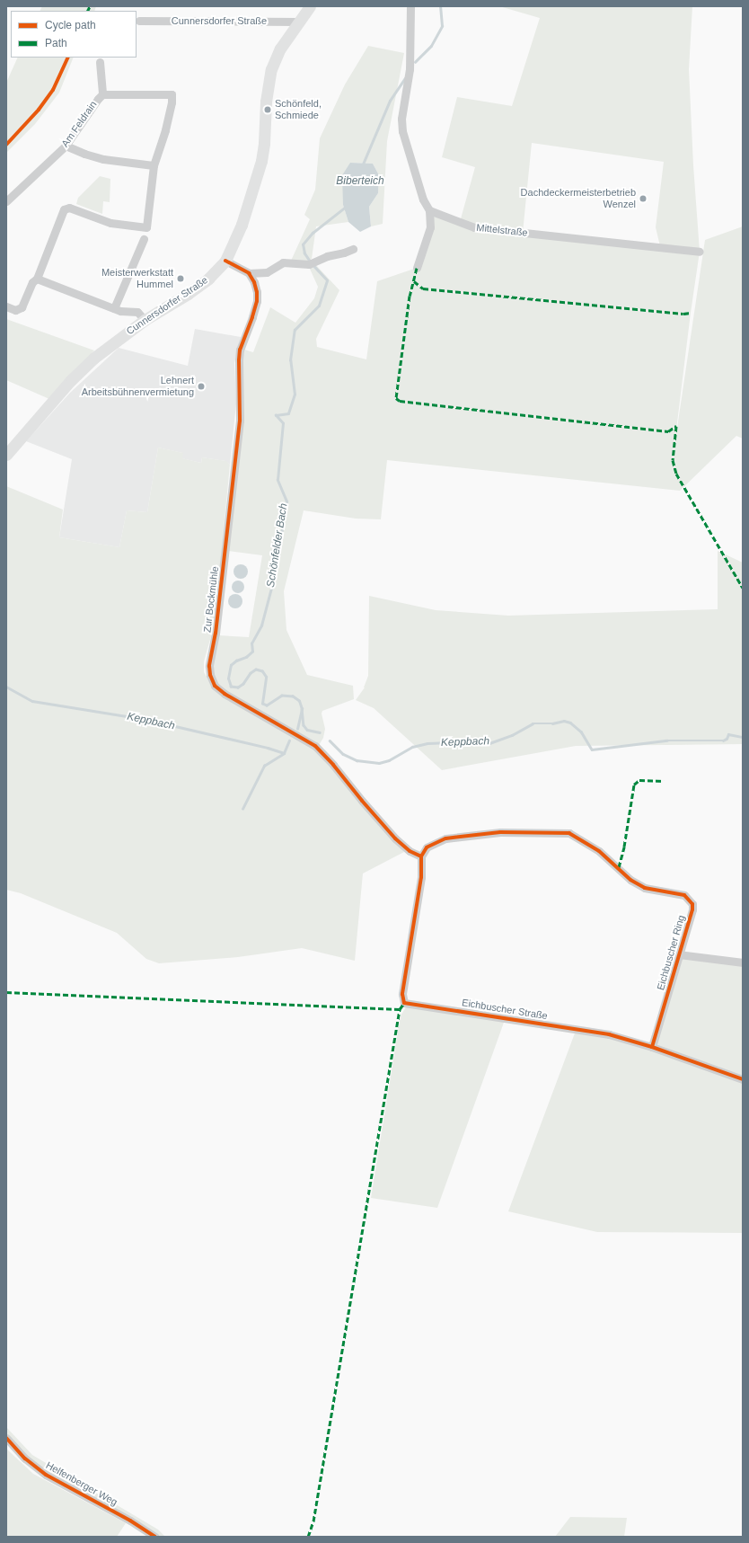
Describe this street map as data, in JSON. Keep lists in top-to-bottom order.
{
  "streets": {
    "street": [
      "Cunnersdorfer Straße",
      "Am Feldrain",
      "Mittelstraße",
      "Zur Bockmühle",
      "Eichbuscher Ring",
      "Eichbuscher Straße",
      "Helfenberger Weg"
    ]
  },
  "crossings": [
    ["Zur Bockmühle", "Eichbuscher Ring"],
    ["Zur Bockmühle", "Eichbuscher Straße"],
    ["Eichbuscher Ring", "Eichbuscher Straße"]
  ],
  "water": ["Biberteich", "Schönfelder Bach", "Keppbach"],
  "places": [
    "Schönfeld, Schmiede",
    "Dachdeckermeisterbetrieb Wenzel",
    "Meisterwerkstatt Hummel",
    "Lehnert Arbeitsbühnenvermietung"
  ],
  "legend": ["Cycle path", "Path"]
}
